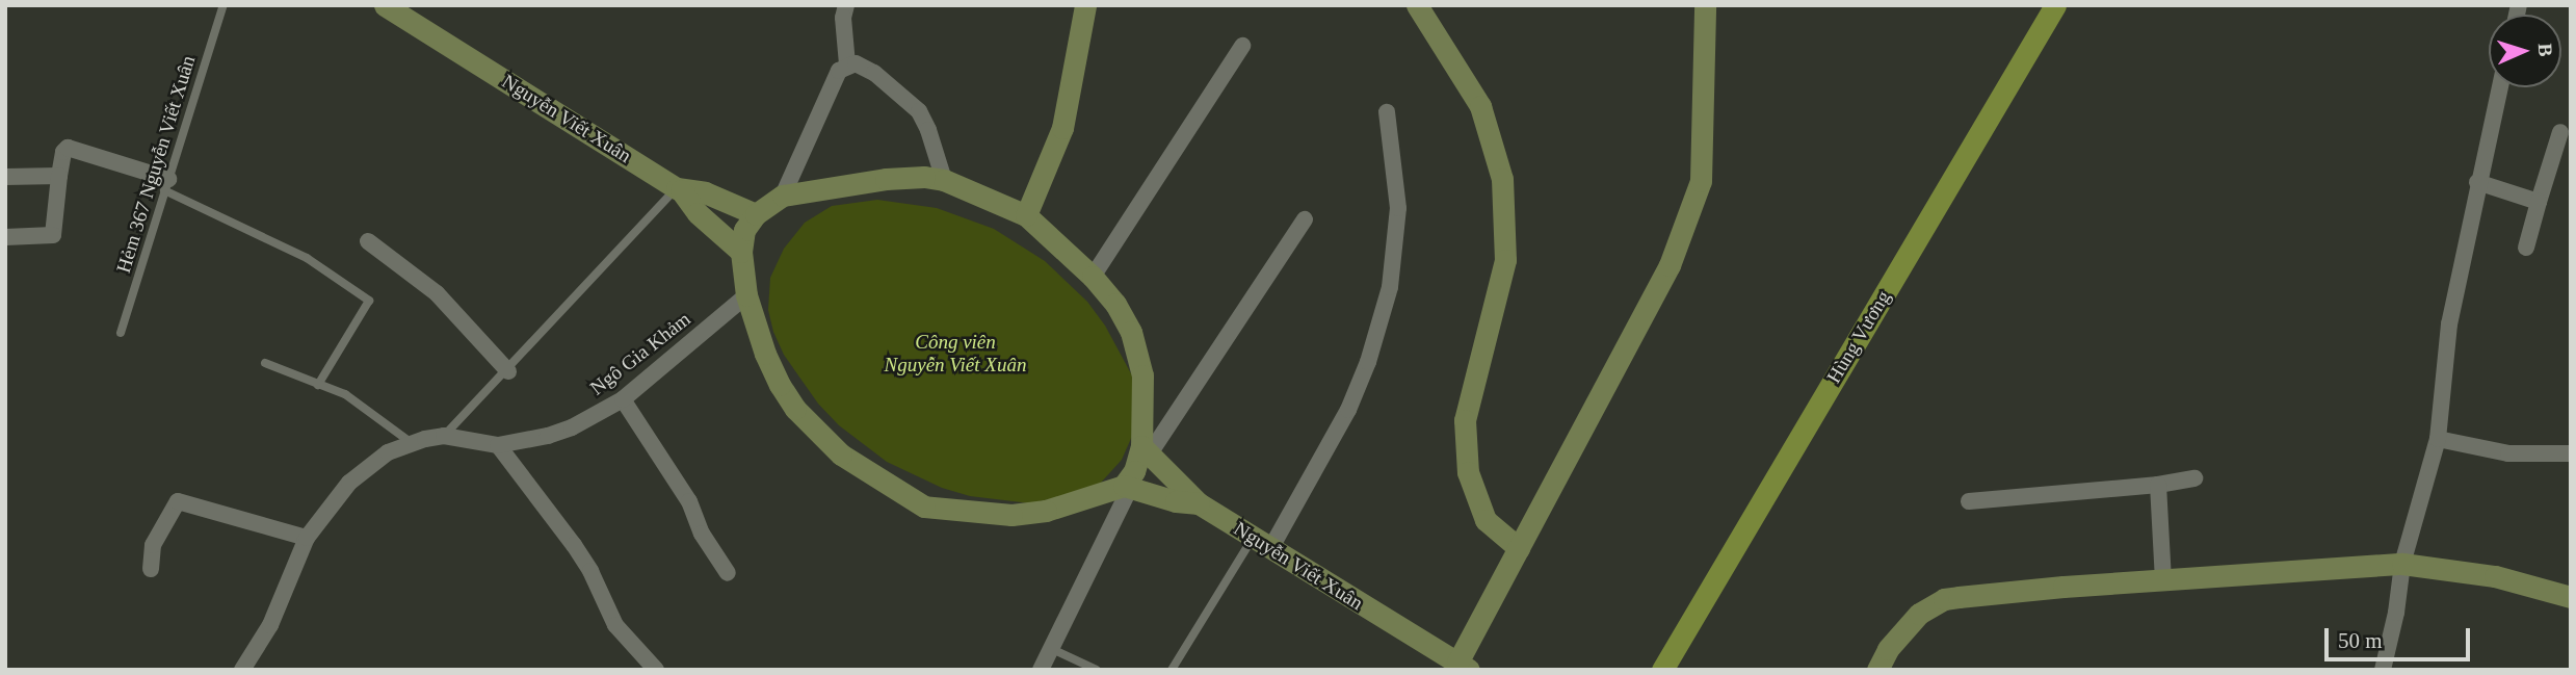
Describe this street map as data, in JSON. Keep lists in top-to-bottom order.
{
  "streets": {
    "main road": ["Hùng Vương"],
    "street": ["Nguyễn Viết Xuân", "Ngô Gia Khảm"],
    "lane": ["Hẻm 367 Nguyễn Viết Xuân"]
  },
  "parks": ["Công viên Nguyễn Viết Xuân"],
  "scale_bar": "50 m",
  "north": "right"
}
